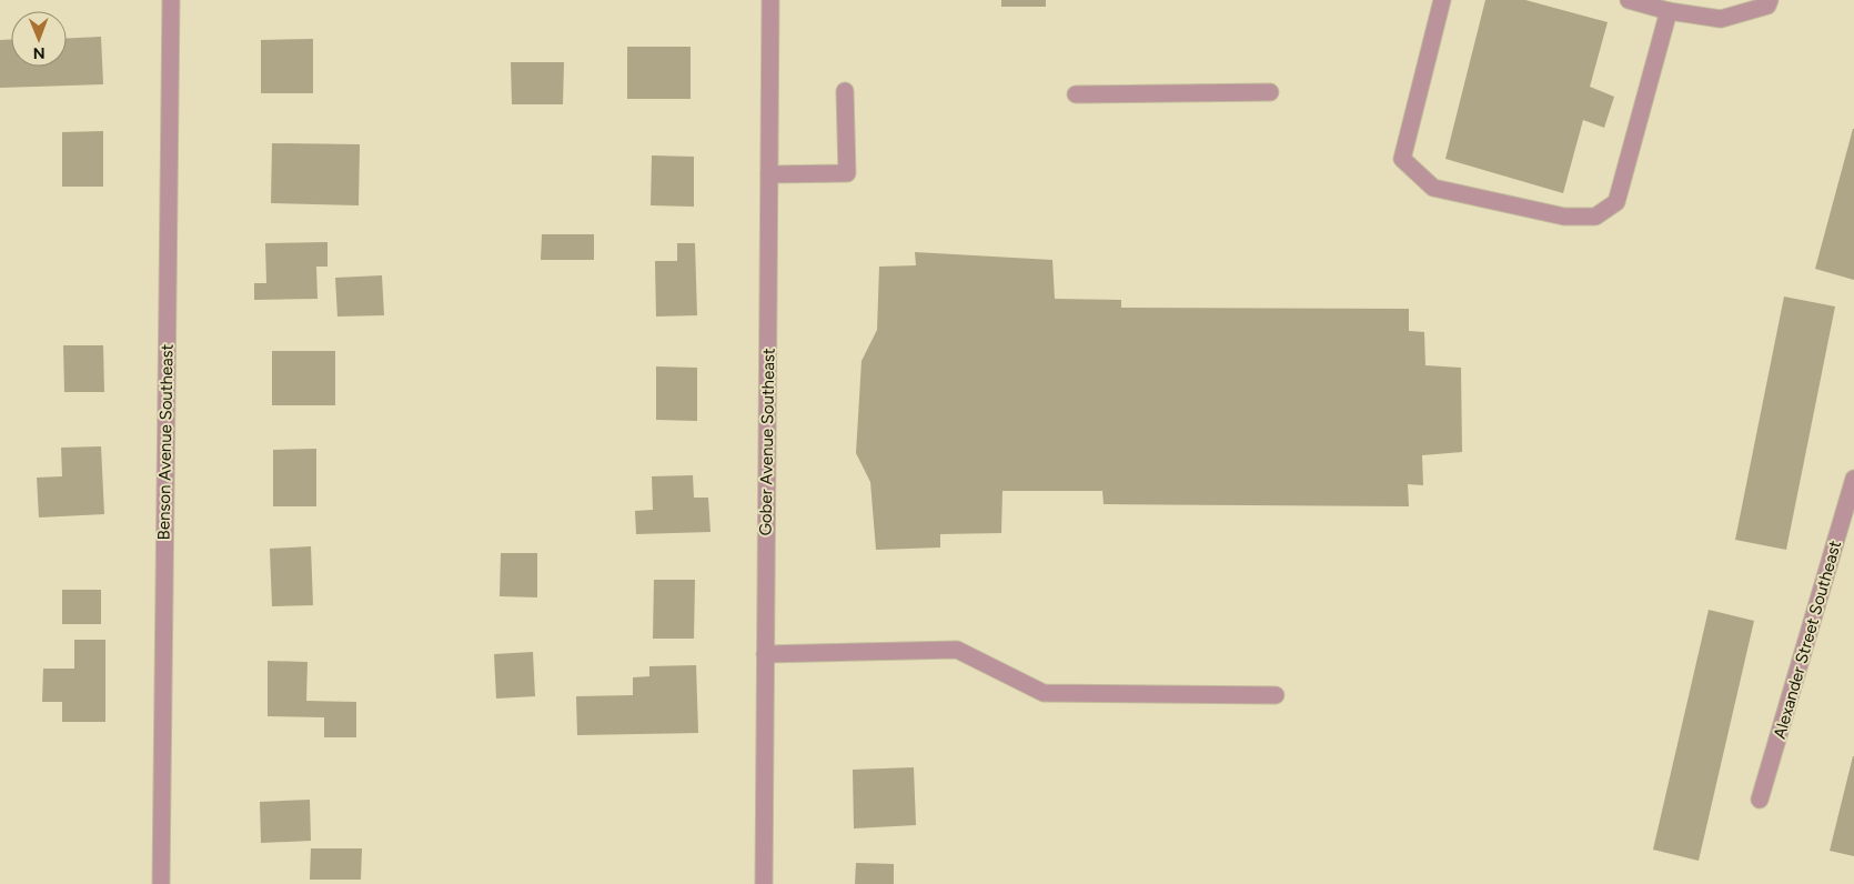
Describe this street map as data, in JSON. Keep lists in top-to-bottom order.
{
  "streets": {
    "street": ["Benson Avenue Southeast", "Gober Avenue Southeast", "Alexander Street Southeast"]
  },
  "north": "bottom"
}
